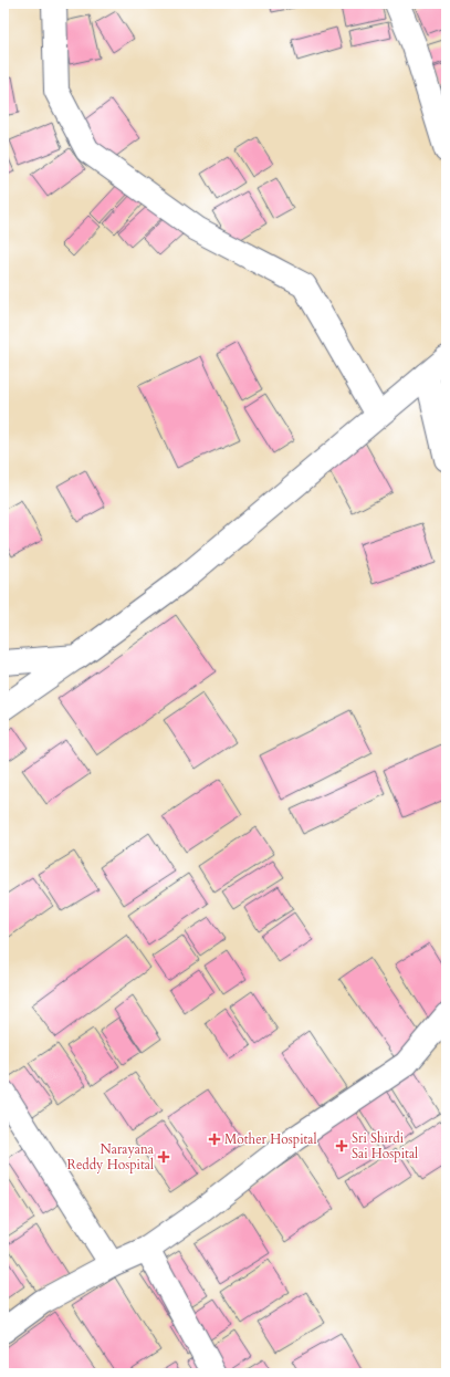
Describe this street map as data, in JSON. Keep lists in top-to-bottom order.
{
  "places": {
    "health": ["Mother Hospital", "Sri Shirdi Sai Hospital", "Narayana Reddy Hospital"]
  }
}
